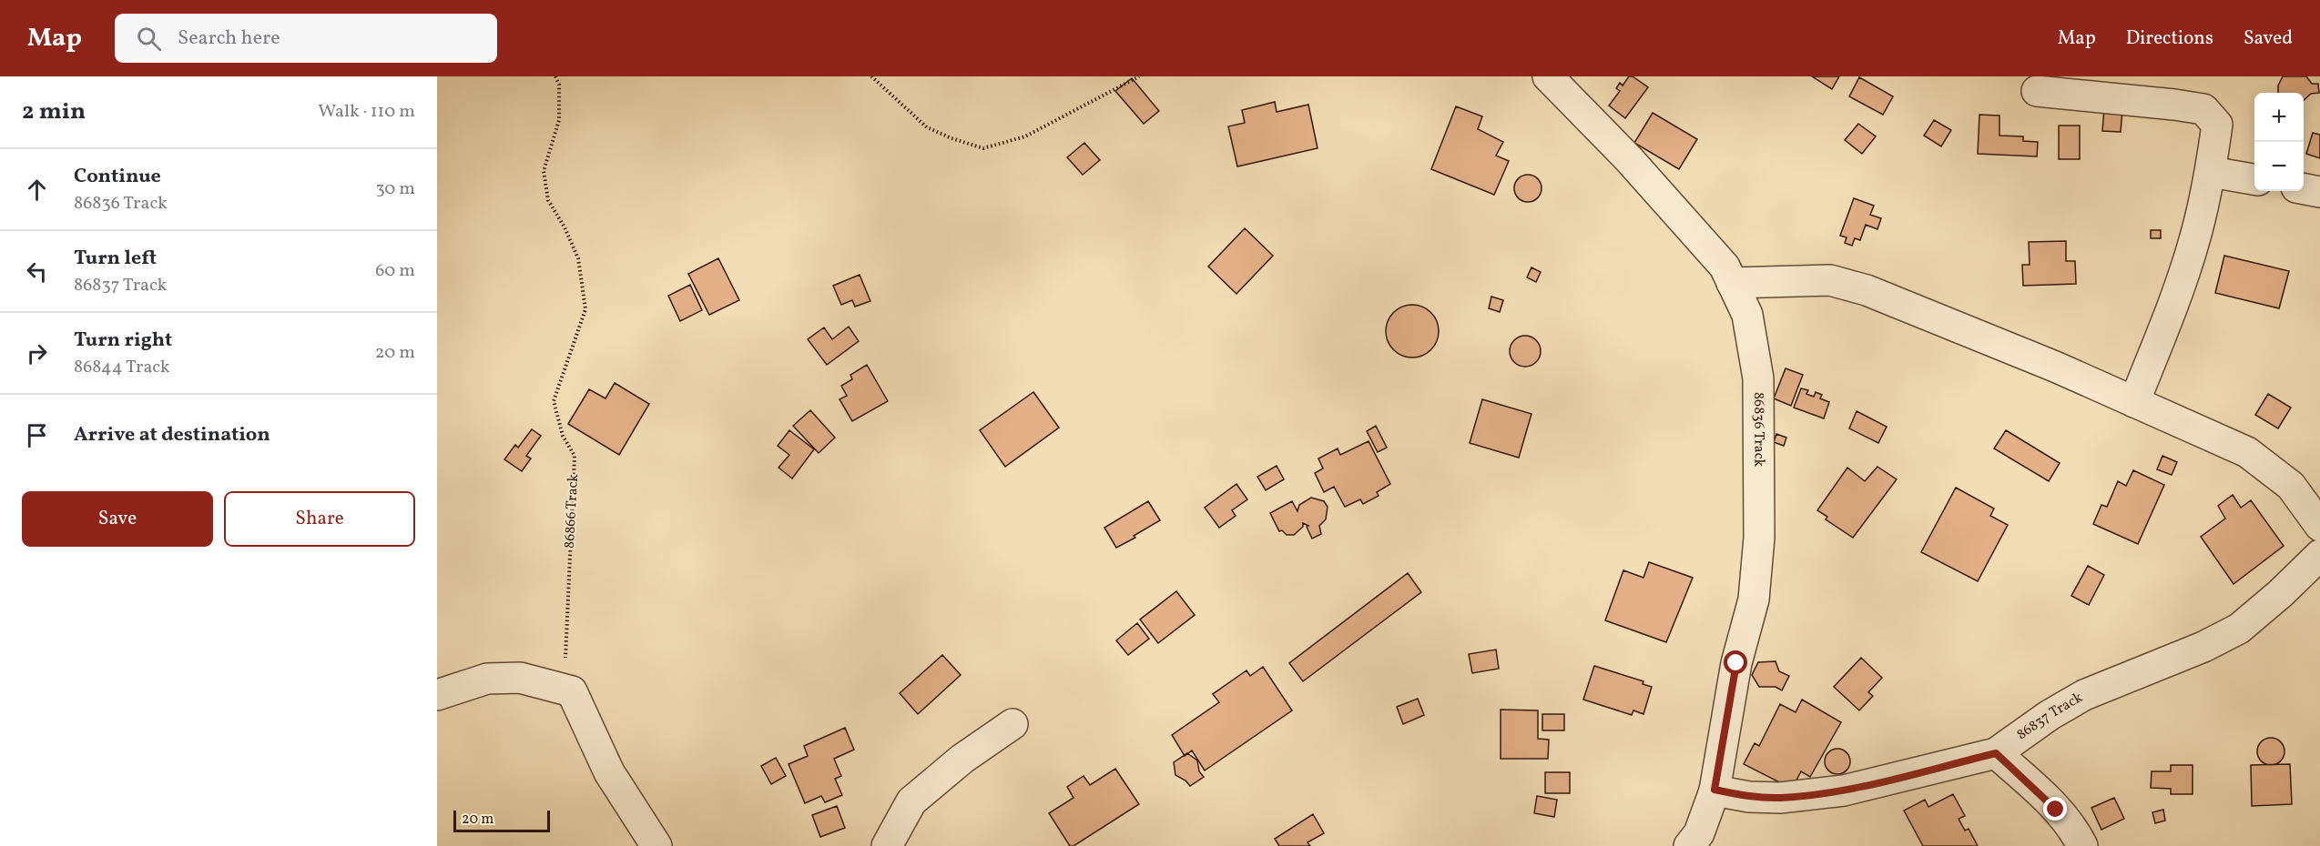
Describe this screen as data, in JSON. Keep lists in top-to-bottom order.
{
  "streets": {
    "street": ["86836 Track", "86837 Track"],
    "path": ["86866 Track"]
  },
  "crossings": [
    ["86836 Track", "86837 Track"]
  ],
  "scale_bar": "20 m",
  "page": {
    "header": "Map",
    "search": "Search here",
    "nav": ["Map", "Directions", "Saved"],
    "heading": ["2 min", "Walk · 110 m"],
    "map_buttons": ["+", "−"],
    "list": [
      ["Continue", "86836 Track", "30 m"],
      ["Turn left", "86837 Track", "60 m"],
      ["Turn right", "86844 Track", "20 m"],
      "Arrive at destination"
    ],
    "buttons": ["Save", "Share"],
    "scale": "20 m"
  }
}
